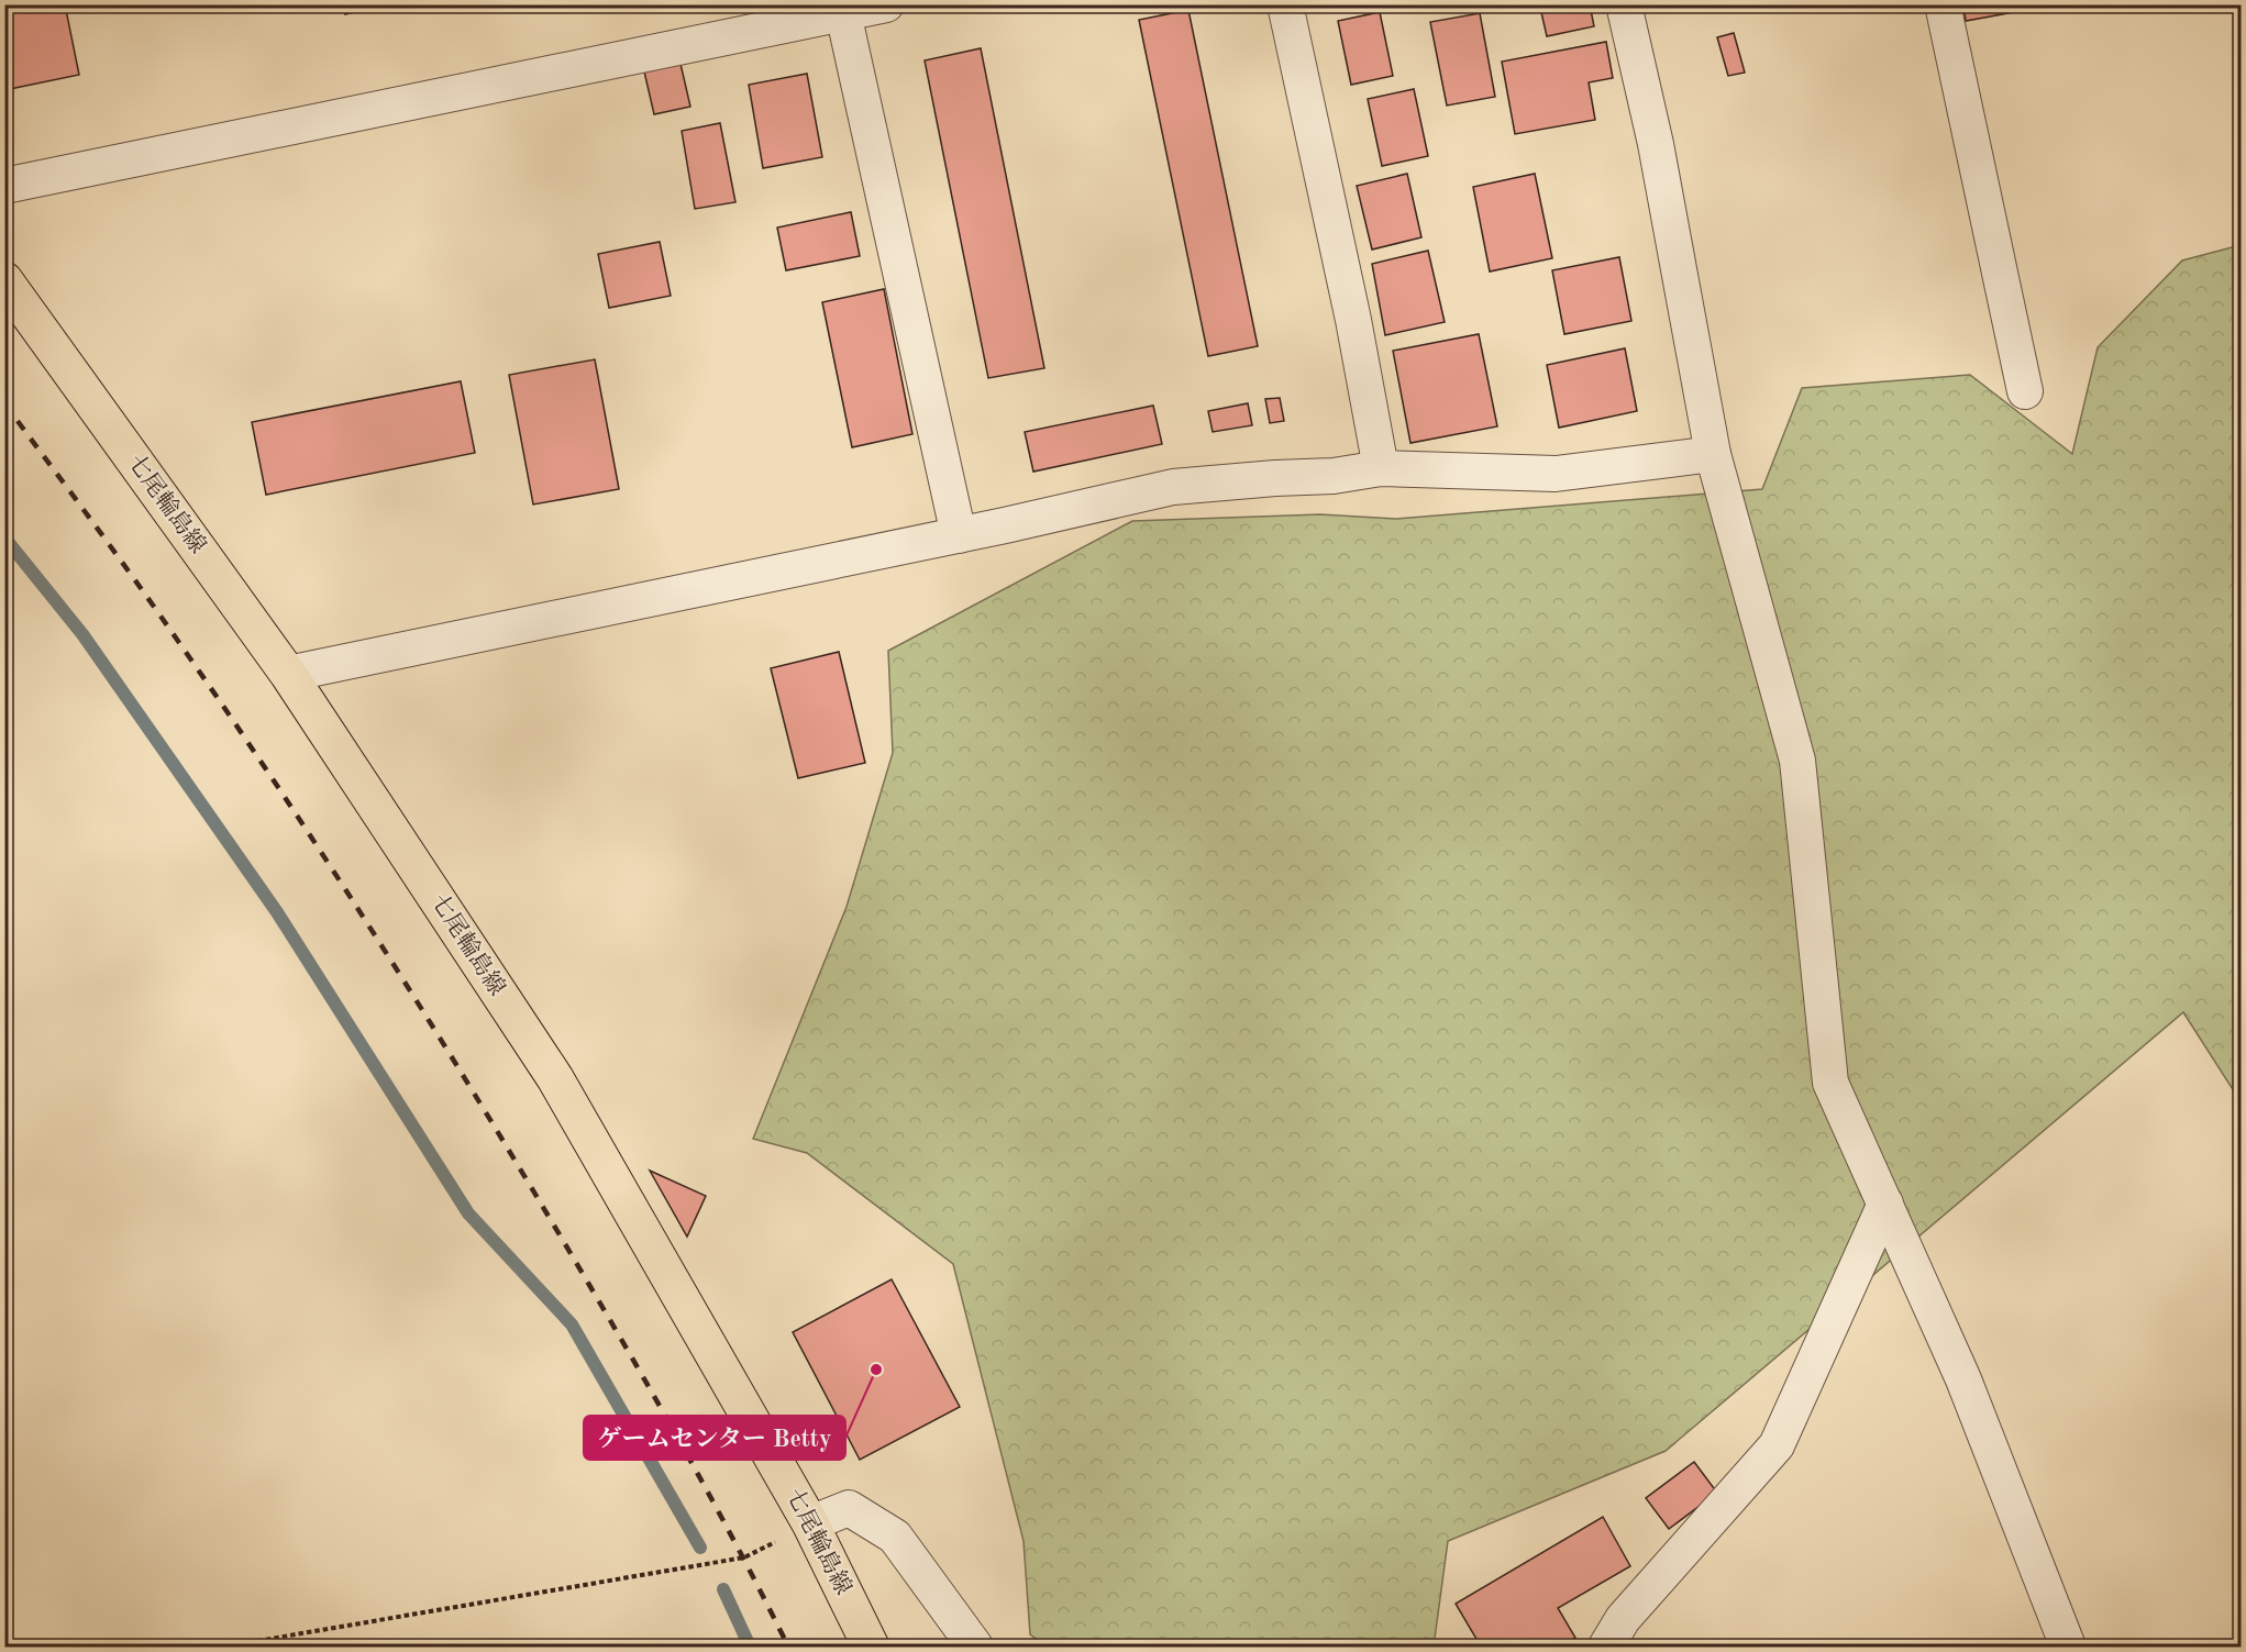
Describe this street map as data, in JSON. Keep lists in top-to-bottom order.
{
  "streets": {
    "main road": ["七尾輪島線"]
  },
  "places": ["ゲームセンター Betty"]
}
